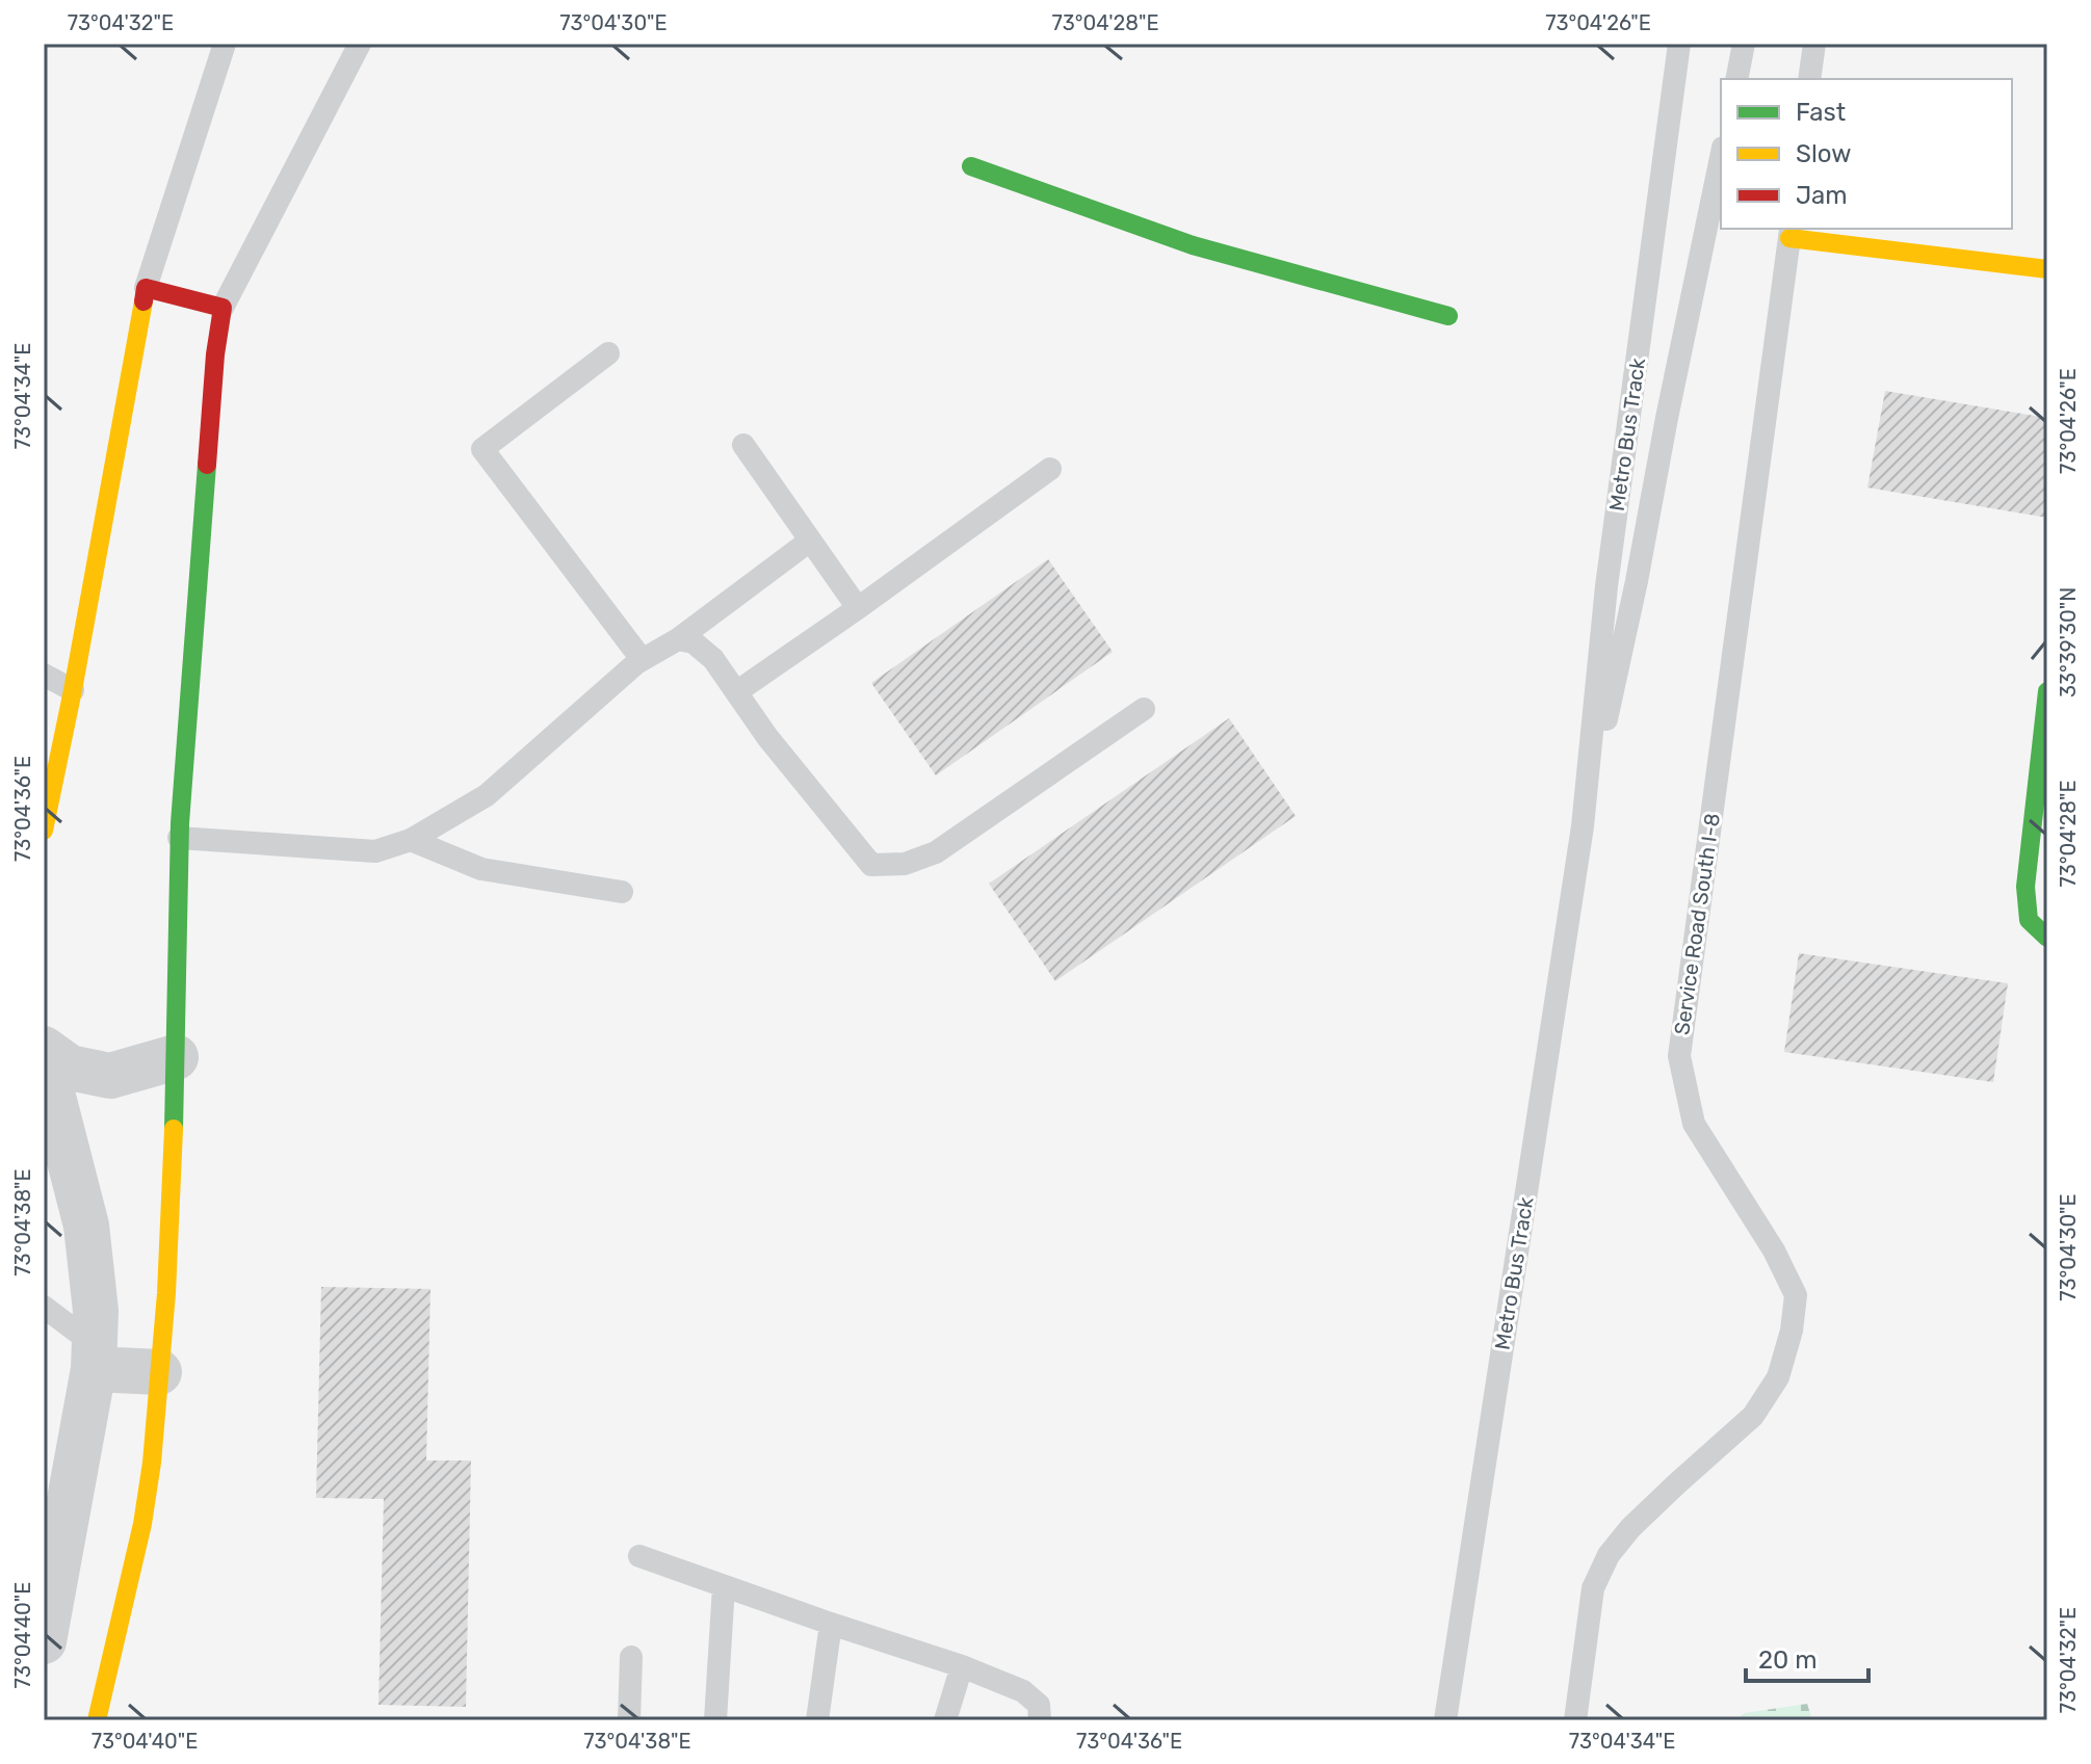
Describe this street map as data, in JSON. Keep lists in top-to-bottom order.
{
  "streets": {
    "lane": ["Metro Bus Track", "Service Road South I-8"]
  },
  "legend": ["Fast", "Slow", "Jam"],
  "scale_bar": "20 m",
  "coordinates": [
    "73°04'32\"E",
    "73°04'30\"E",
    "73°04'28\"E",
    "73°04'26\"E",
    "73°04'34\"E",
    "33°39'30\"N",
    "73°04'36\"E",
    "73°04'38\"E",
    "73°04'40\"E"
  ]
}
